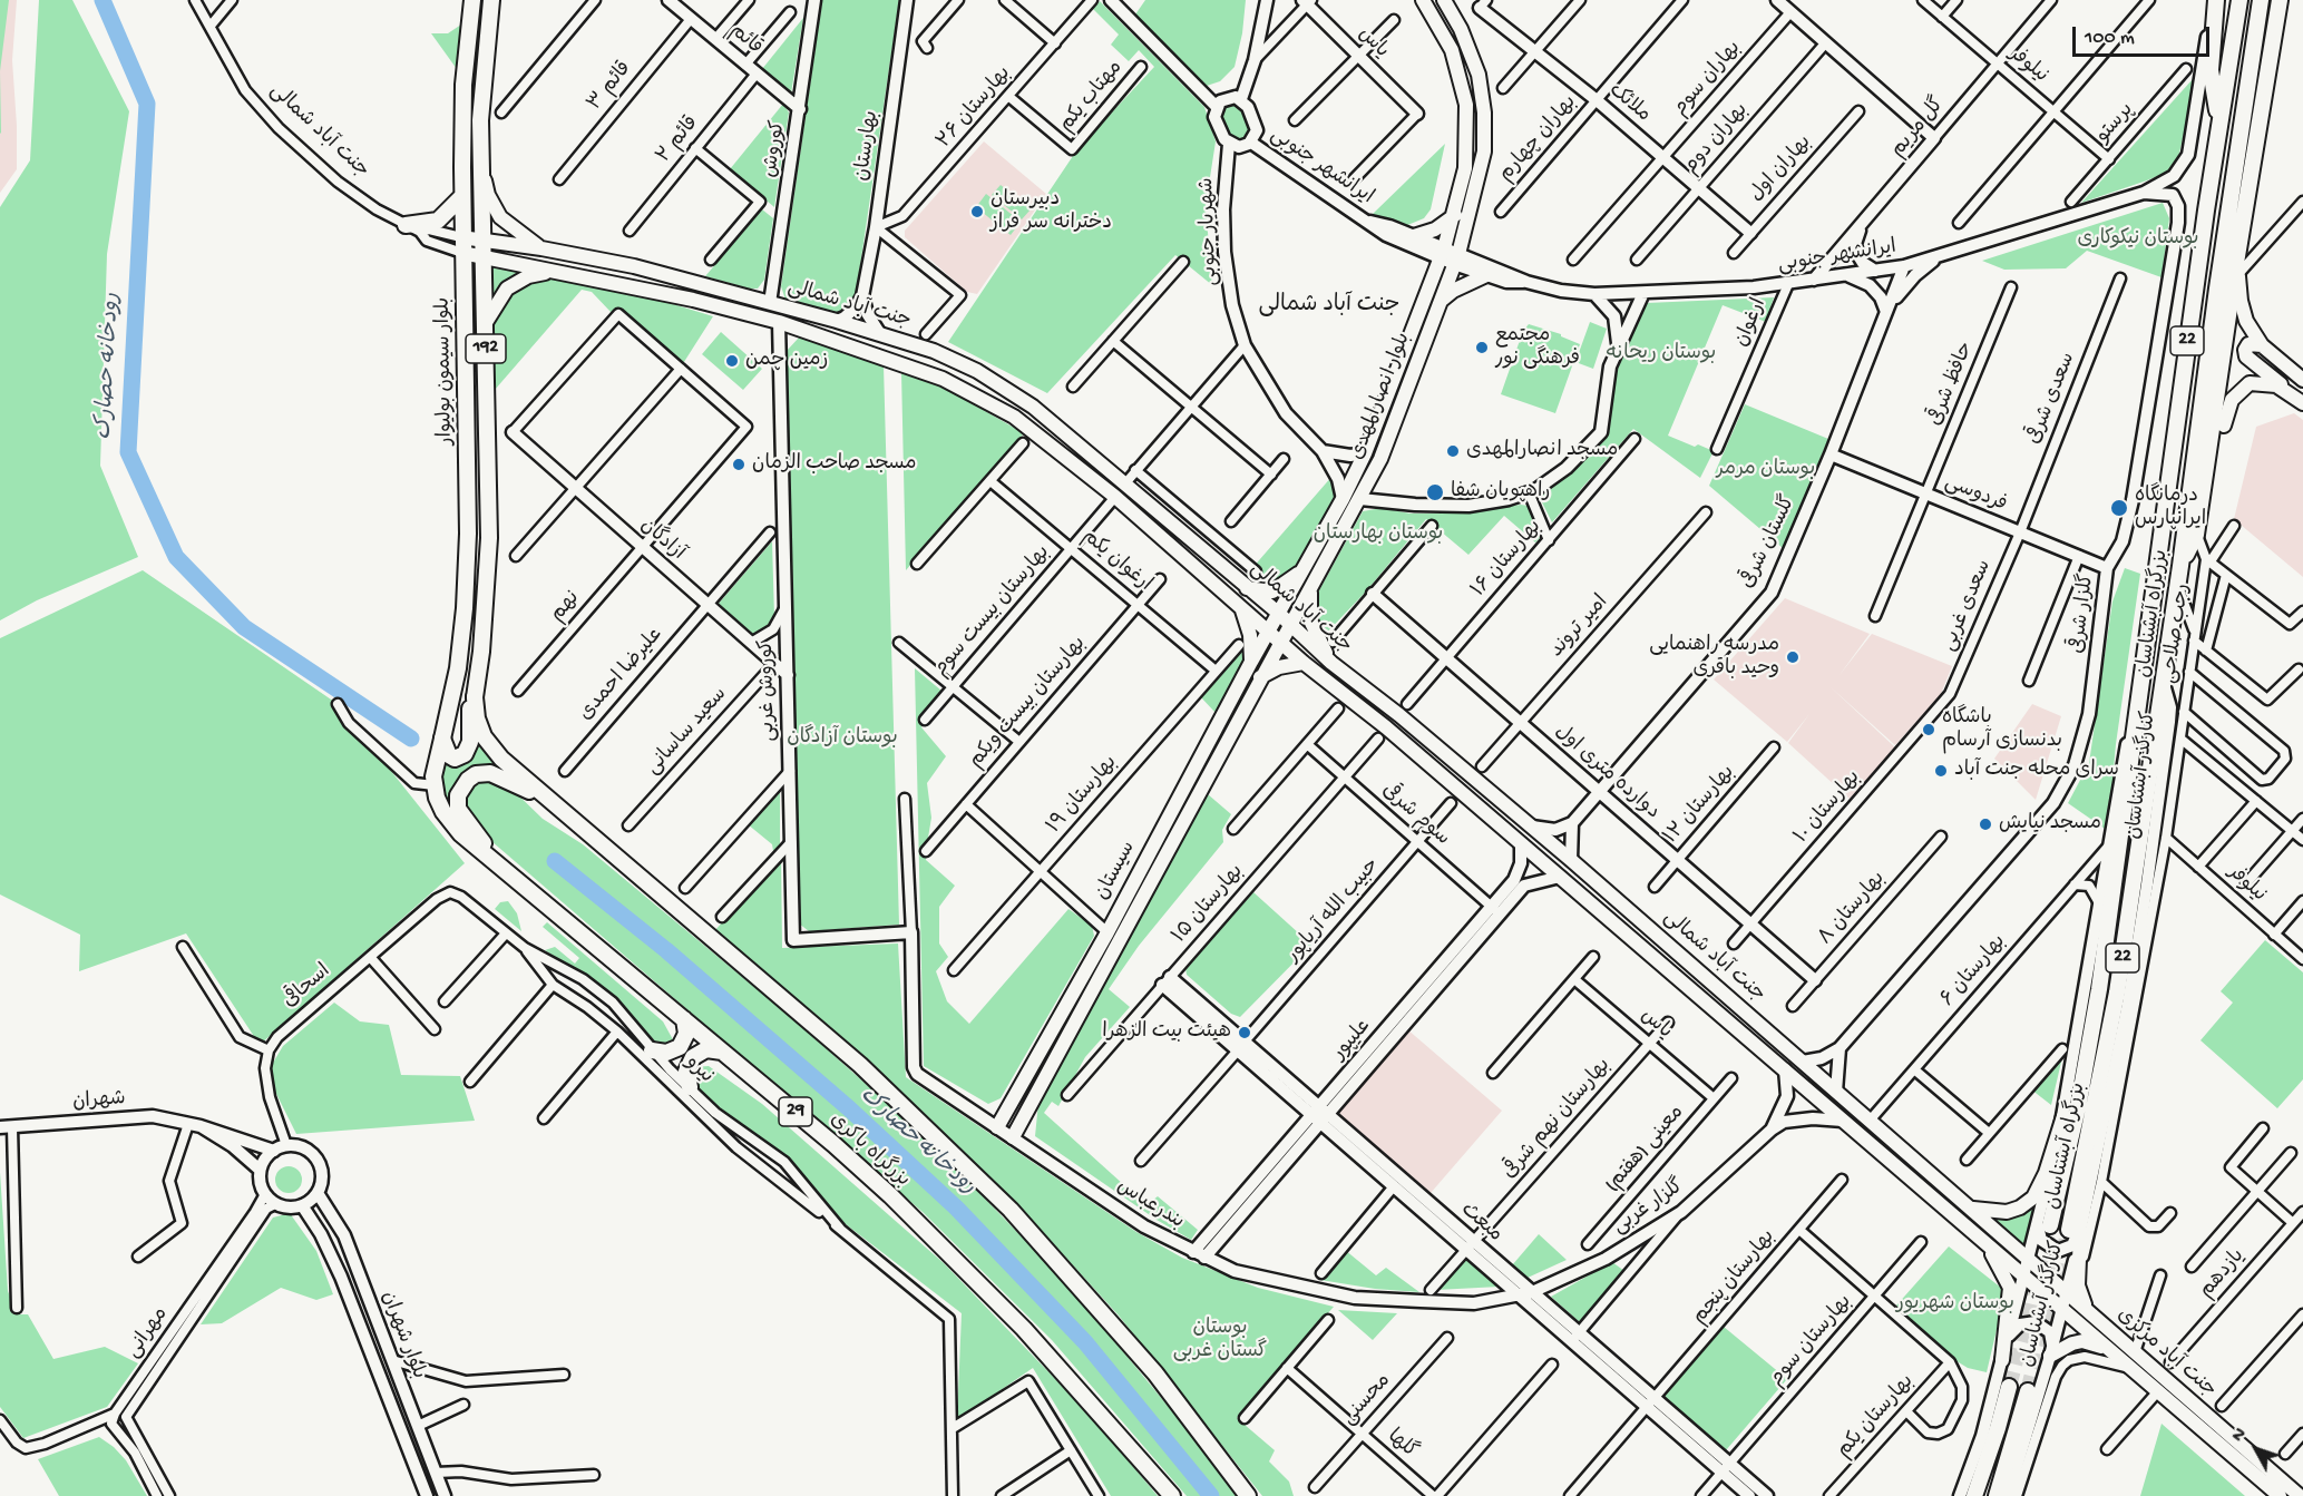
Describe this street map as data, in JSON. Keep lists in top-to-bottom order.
{
  "streets": {
    "main road": [
      "جنت آباد شمالی",
      "22",
      "192",
      "بلوار سیمون بولیوار",
      "بلوار انصارالمهدی",
      "بزرگراه آبشناسان",
      "سیستان",
      "29",
      "بزرگراه باکری",
      "جنت آباد مرکزی"
    ],
    "street": [
      "قائم",
      "یاس",
      "نیلوفر",
      "بهاران سوم",
      "قائم ۳",
      "مهتاب یکم",
      "ملائک",
      "بهارستان ۲۶",
      "پرستو",
      "گل مریم",
      "بهاران چهارم",
      "بهاران دوم",
      "قائم ۲",
      "بهارستان",
      "کوروش",
      "ایرانشهر جنوبی",
      "بهاران اول",
      "شهریار جنوبی",
      "ارغوان",
      "حافظ شرقی",
      "سعدی شرقی",
      "فردوسی",
      "آزادگان",
      "گلستان شرقی",
      "بهارستان ۱۶",
      "ارغوان یکم",
      "سعدی غربی",
      "نهم",
      "بهارستان بیست سوم",
      "گلزار شرقی",
      "امیر تروند",
      "رجب صلاحی",
      "علیرضا احمدی",
      "کوروش غربی",
      "بهارستان بیست ویکم",
      "سعید ساسانی",
      "دوارده متری اول",
      "کنارگذر آبشناسان",
      "بهارستان ۱۹",
      "بهارستان ۱۲",
      "بهارستان ۱۰",
      "سوم شرقی",
      "بهارستان ۱۵",
      "بهارستان ۸",
      "حبیب الله آریاپور",
      "بهارستان ۶",
      "اسحاقی",
      "علیپور",
      "نیرو",
      "شهران",
      "بهارستان نهم شرقی",
      "معینی (هفتم)",
      "بندرعباس",
      "گلزار غربی",
      "مبعث",
      "یازدهم",
      "بهارستان پنجم",
      "مهرانی",
      "بلوار شهران",
      "بهارستان سوم",
      "محسنی",
      "بهارستان یکم",
      "گلها"
    ]
  },
  "crossings": [
    ["قائم", "قائم ۳"],
    ["قائم", "قائم ۲"],
    ["قائم", "کوروش"],
    ["یاس", "بهارستان نهم شرقی"],
    ["یاس", "معینی (هفتم)"],
    ["نیلوفر", "پرستو"],
    ["نیلوفر", "گل مریم"],
    ["نیلوفر", "رجب صلاحی"],
    ["بهاران سوم", "ملائک"],
    ["مهتاب یکم", "بهارستان ۲۶"],
    ["ملائک", "بهاران چهارم"],
    ["ملائک", "بهاران دوم"],
    ["ملائک", "بهاران اول"],
    ["بهارستان ۲۶", "بهارستان"],
    ["گل مریم", "ایرانشهر جنوبی"],
    ["جنت آباد شمالی", "کوروش"],
    ["جنت آباد شمالی", "بلوار سیمون بولیوار"],
    ["جنت آباد شمالی", "بلوار انصارالمهدی"],
    ["جنت آباد شمالی", "بهارستان بیست سوم"],
    ["جنت آباد شمالی", "گلزار شرقی"],
    ["جنت آباد شمالی", "کوروش غربی"],
    ["جنت آباد شمالی", "سیستان"],
    ["جنت آباد شمالی", "بهارستان ۶"],
    ["جنت آباد شمالی", "علیپور"],
    ["جنت آباد شمالی", "گلزار غربی"],
    ["جنت آباد شمالی", "جنت آباد مرکزی"],
    ["ایرانشهر جنوبی", "شهریار جنوبی"],
    ["ایرانشهر جنوبی", "ارغوان"],
    ["ایرانشهر جنوبی", "بلوار انصارالمهدی"],
    ["ایرانشهر جنوبی", "گلستان شرقی"],
    ["ایرانشهر جنوبی", "گلزار شرقی"],
    ["شهریار جنوبی", "بلوار انصارالمهدی"],
    ["حافظ شرقی", "فردوسی"],
    ["بلوار انصارالمهدی", "سیستان"],
    ["سعدی شرقی", "فردوسی"],
    ["سعدی شرقی", "سعدی غربی"],
    ["فردوسی", "گلستان شرقی"],
    ["فردوسی", "سعدی غربی"],
    ["فردوسی", "گلزار شرقی"],
    ["آزادگان", "نهم"],
    ["آزادگان", "علیرضا احمدی"],
    ["آزادگان", "کوروش غربی"],
    ["آزادگان", "سعید ساسانی"],
    ["گلستان شرقی", "دوارده متری اول"],
    ["بهارستان ۱۶", "دوارده متری اول"],
    ["ارغوان یکم", "بهارستان بیست سوم"],
    ["ارغوان یکم", "بهارستان بیست ویکم"],
    ["ارغوان یکم", "بهارستان ۱۹"],
    ["سعدی غربی", "بهارستان ۱۰"],
    ["بزرگراه آبشناسان", "رجب صلاحی"],
    ["بزرگراه آبشناسان", "کنارگذر آبشناسان"],
    ["امیر تروند", "دوارده متری اول"],
    ["کوروش غربی", "بندرعباس"],
    ["دوارده متری اول", "بهارستان ۱۲"],
    ["دوارده متری اول", "بهارستان ۱۰"],
    ["دوارده متری اول", "بهارستان ۸"],
    ["کنارگذر آبشناسان", "جنت آباد مرکزی"],
    ["سوم شرقی", "بهارستان ۱۵"],
    ["سوم شرقی", "حبیب الله آریاپور"],
    ["سوم شرقی", "علیپور"],
    ["سیستان", "بندرعباس"],
    ["بهارستان ۱۵", "مبعث"],
    ["حبیب الله آریاپور", "مبعث"],
    ["اسحاقی", "نیرو"],
    ["علیپور", "بندرعباس"],
    ["علیپور", "مبعث"],
    ["بهارستان نهم شرقی", "مبعث"],
    ["بندرعباس", "گلزار غربی"],
    ["بندرعباس", "مبعث"],
    ["گلزار غربی", "مبعث"],
    ["مبعث", "بهارستان پنجم"],
    ["مبعث", "بهارستان سوم"],
    ["مهرانی", "بلوار شهران"],
    ["محسنی", "گلها"]
  ],
  "districts": ["جنت‌ آباد شمالی"],
  "water": ["رودخانه حصارک"],
  "parks": [
    "بوستان نیکوکاری",
    "بوستان ریحانه",
    "بوستان مرمر",
    "بوستان بهارستان",
    "بوستان آزادگان",
    "بوستان شهریور",
    "بوستان گستان غربی"
  ],
  "places": [
    "دبیرستان دخترانه سر فراز",
    "مجتمع فرهنگی نور",
    "زمین چمن",
    "مسجد انصارالمهدی",
    "مسجد صاحب الزمان",
    "راهپویان شفا",
    "درمانگاه ایرانپارس",
    "مدرسه راهنمایی وحید باقری",
    "باشگاه بدنسازی آرسام",
    "سرای محله جنت آباد",
    "مسجد نیایش",
    "هیئت بیت الزهرا"
  ],
  "scale_bar": "100 m",
  "north": "top left"
}
